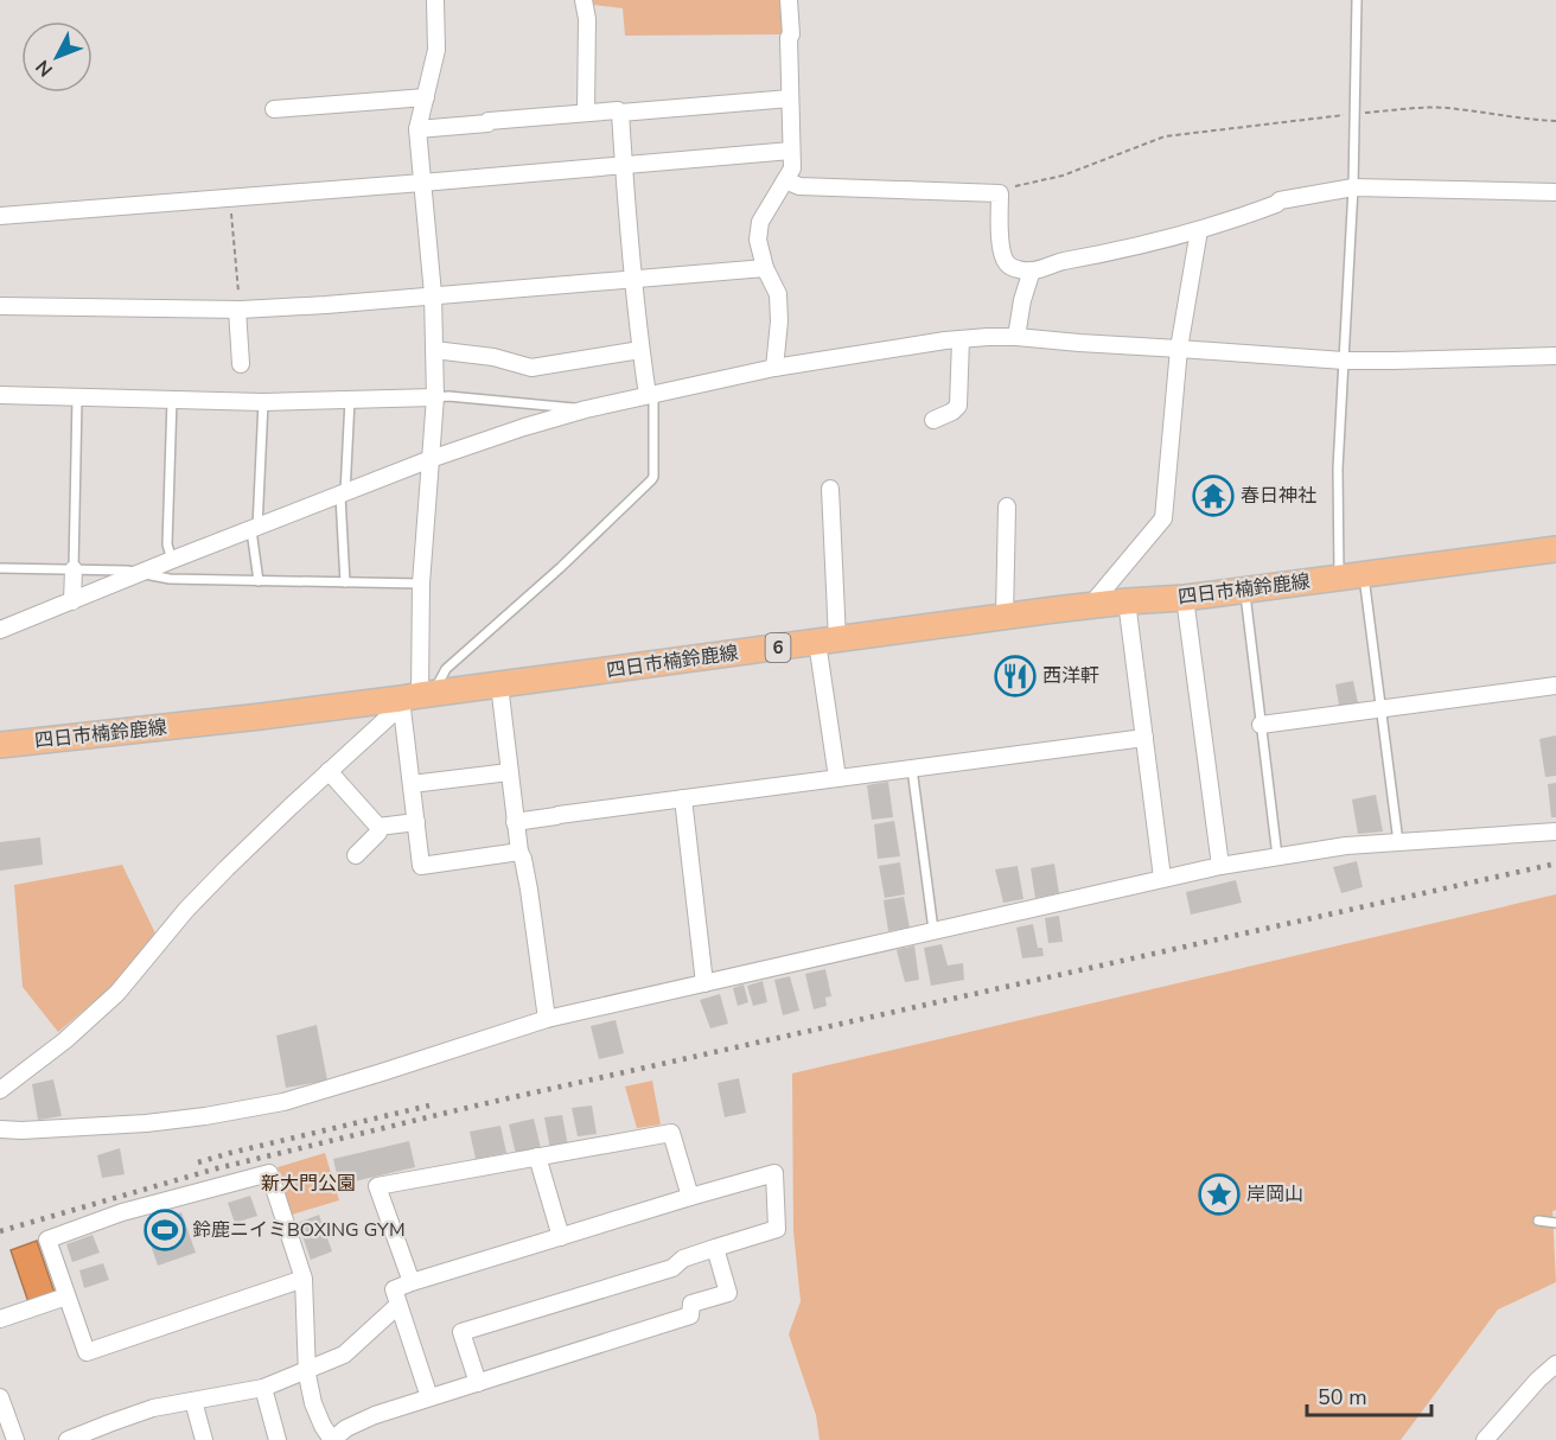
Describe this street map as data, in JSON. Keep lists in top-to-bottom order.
{
  "streets": {
    "main road": ["四日市楠鈴鹿線", "6"]
  },
  "parks": ["新大門公園"],
  "places": {
    "temple": ["春日神社"],
    "restaurant": ["西洋軒"],
    "place": ["岸岡山"],
    "sports": ["鈴鹿ニイミBOXING GYM"]
  },
  "scale_bar": "50 m",
  "north": "bottom left"
}
